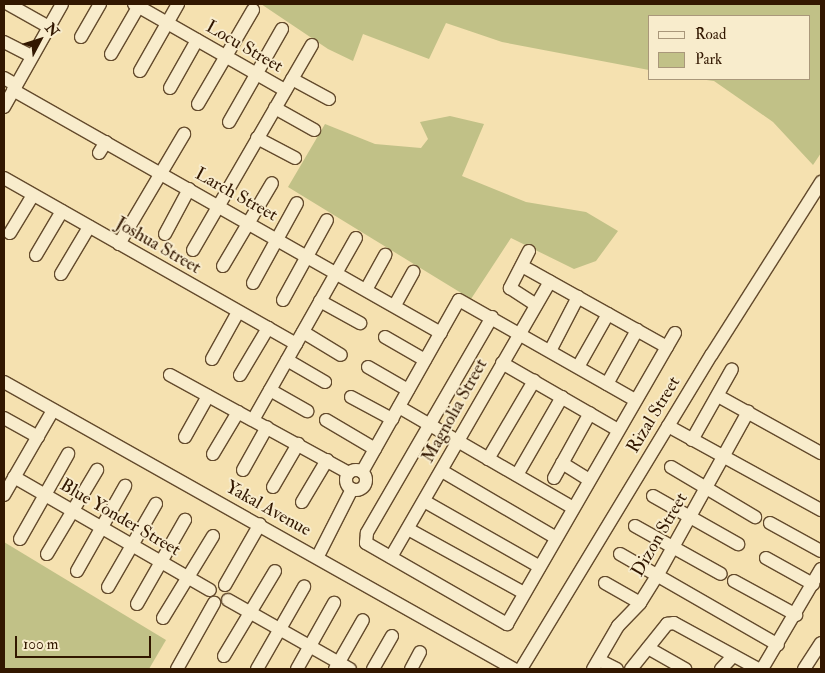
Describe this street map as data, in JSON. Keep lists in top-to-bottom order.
{
  "streets": {
    "street": [
      "Locu Street",
      "Larch Street",
      "Joshua Street",
      "Magnolia Street",
      "Rizal Street",
      "Yakal Avenue",
      "Blue Yonder Street",
      "Dizon Street"
    ]
  },
  "legend": ["Road", "Park"],
  "scale_bar": "100 m",
  "north": "top right"
}
